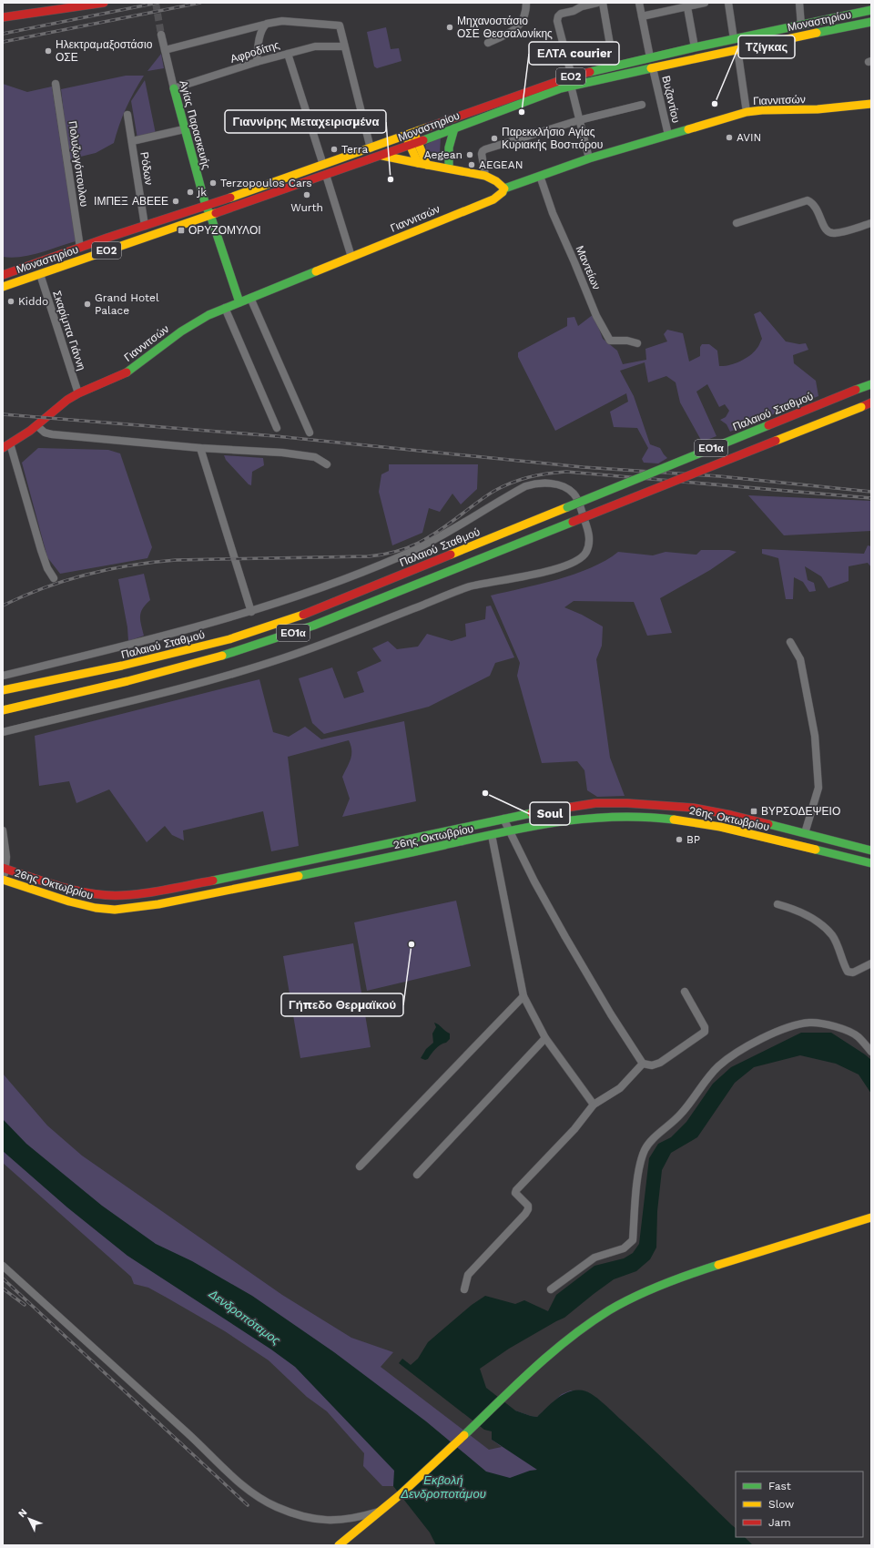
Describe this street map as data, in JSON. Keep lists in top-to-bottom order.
{
  "streets": {
    "main road": [
      "Μοναστηρίου",
      "ΕΟ2",
      "Γιαννιτσών",
      "Αγίας Παρασκευής",
      "Παλαιού Σταθμού",
      "ΕΟ1α",
      "26ης Οκτωβρίου"
    ],
    "street": [
      "Αφροδίτης",
      "Βυζαντίου",
      "Πολυζωγόπουλου",
      "Ρόδων",
      "Μαντείων",
      "Σκαρίμπα Γιάννη"
    ]
  },
  "crossings": [
    ["Μοναστηρίου", "Βυζαντίου"],
    ["Μοναστηρίου", "Αγίας Παρασκευής"],
    ["Μοναστηρίου", "Πολυζωγόπουλου"],
    ["Μοναστηρίου", "Ρόδων"],
    ["Μοναστηρίου", "Σκαρίμπα Γιάννη"],
    ["Αφροδίτης", "Αγίας Παρασκευής"],
    ["Βυζαντίου", "Γιαννιτσών"],
    ["Γιαννιτσών", "Αγίας Παρασκευής"],
    ["Γιαννιτσών", "Μαντείων"],
    ["Γιαννιτσών", "Σκαρίμπα Γιάννη"]
  ],
  "water": ["Δενδροπόταμος", "Εκβολή Δενδροποτάμου"],
  "places": {
    "other": [
      "Μηχανοστάσιο ΟΣΕ Θεσσαλονίκης",
      "Ηλεκτραμαξοστάσιο ΟΣΕ",
      "Τζίγκας",
      "ΕΛΤΑ courier",
      "AVIN",
      "Παρεκκλήσιο Αγίας Κυριακής Βοσπόρου",
      "Terra",
      "Aegean",
      "AEGEAN",
      "Γιαννίρης Μεταχειρισμένα",
      "Terzopoulos Cars",
      "jk",
      "Wurth",
      "ΙΜΠΕΞ ΑΒΕΕΕ",
      "Kiddo",
      "Grand Hotel Palace",
      "Soul",
      "BP",
      "Γήπεδο Θερμαϊκού"
    ],
    "transit": ["ΟΡΥΖΟΜΥΛΟΙ", "ΒΥΡΣΟΔΕΨΕΙΟ"]
  },
  "legend": ["Fast", "Slow", "Jam"],
  "north": "top left"
}
